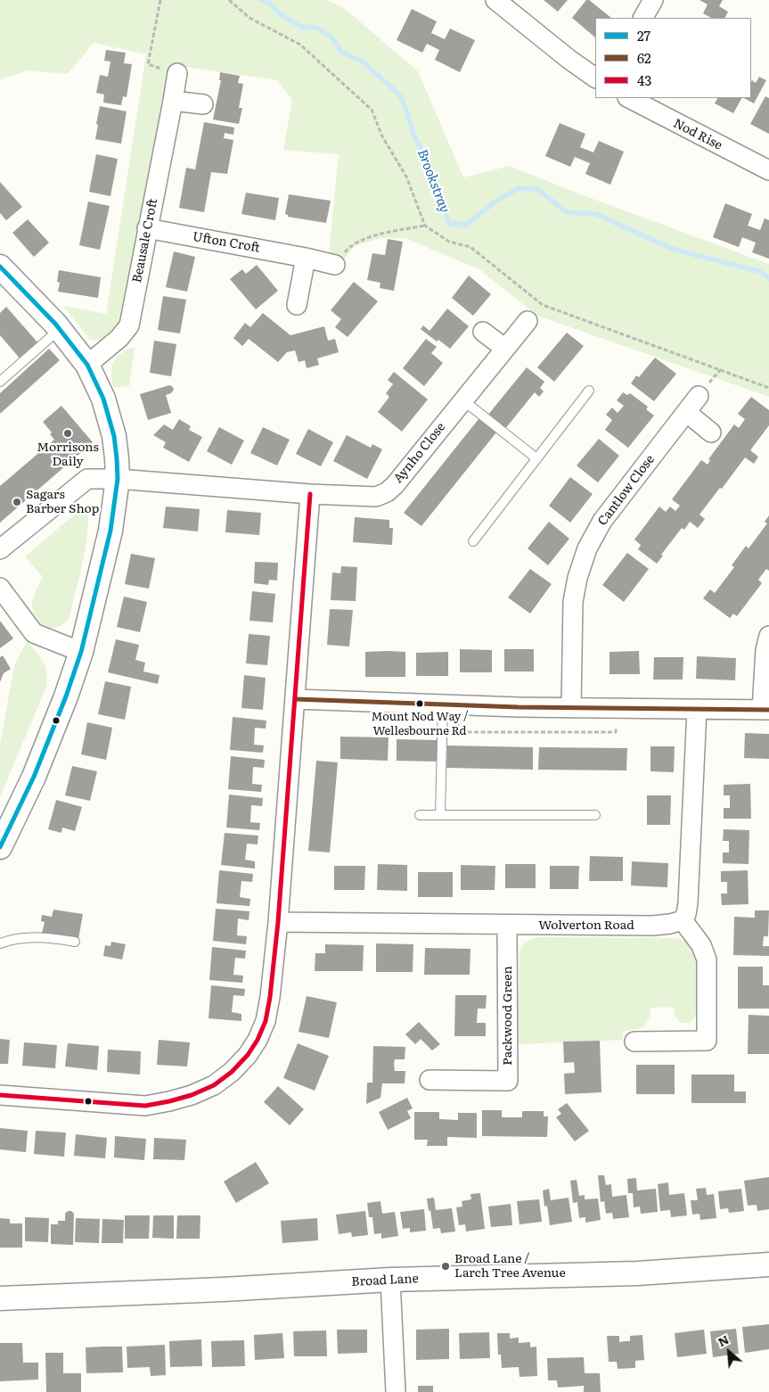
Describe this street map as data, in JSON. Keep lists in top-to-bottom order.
{
  "streets": {
    "street": [
      "Nod Rise",
      "Beausale Croft",
      "Ufton Croft",
      "Aynho Close",
      "Cantlow Close",
      "Wolverton Road",
      "Packwood Green",
      "Broad Lane"
    ]
  },
  "crossings": [
    ["Beausale Croft", "Ufton Croft"],
    ["Wolverton Road", "Packwood Green"]
  ],
  "water": ["Brookstray"],
  "places": [
    "Morrisons Daily",
    "Sagars Barber Shop",
    "Mount Nod Way / Wellesbourne Rd",
    "Broad Lane / Larch Tree Avenue"
  ],
  "lines": ["transit line 27", "transit line 43", "transit line 62"],
  "legend": ["27", "62", "43"],
  "north": "top left"
}
